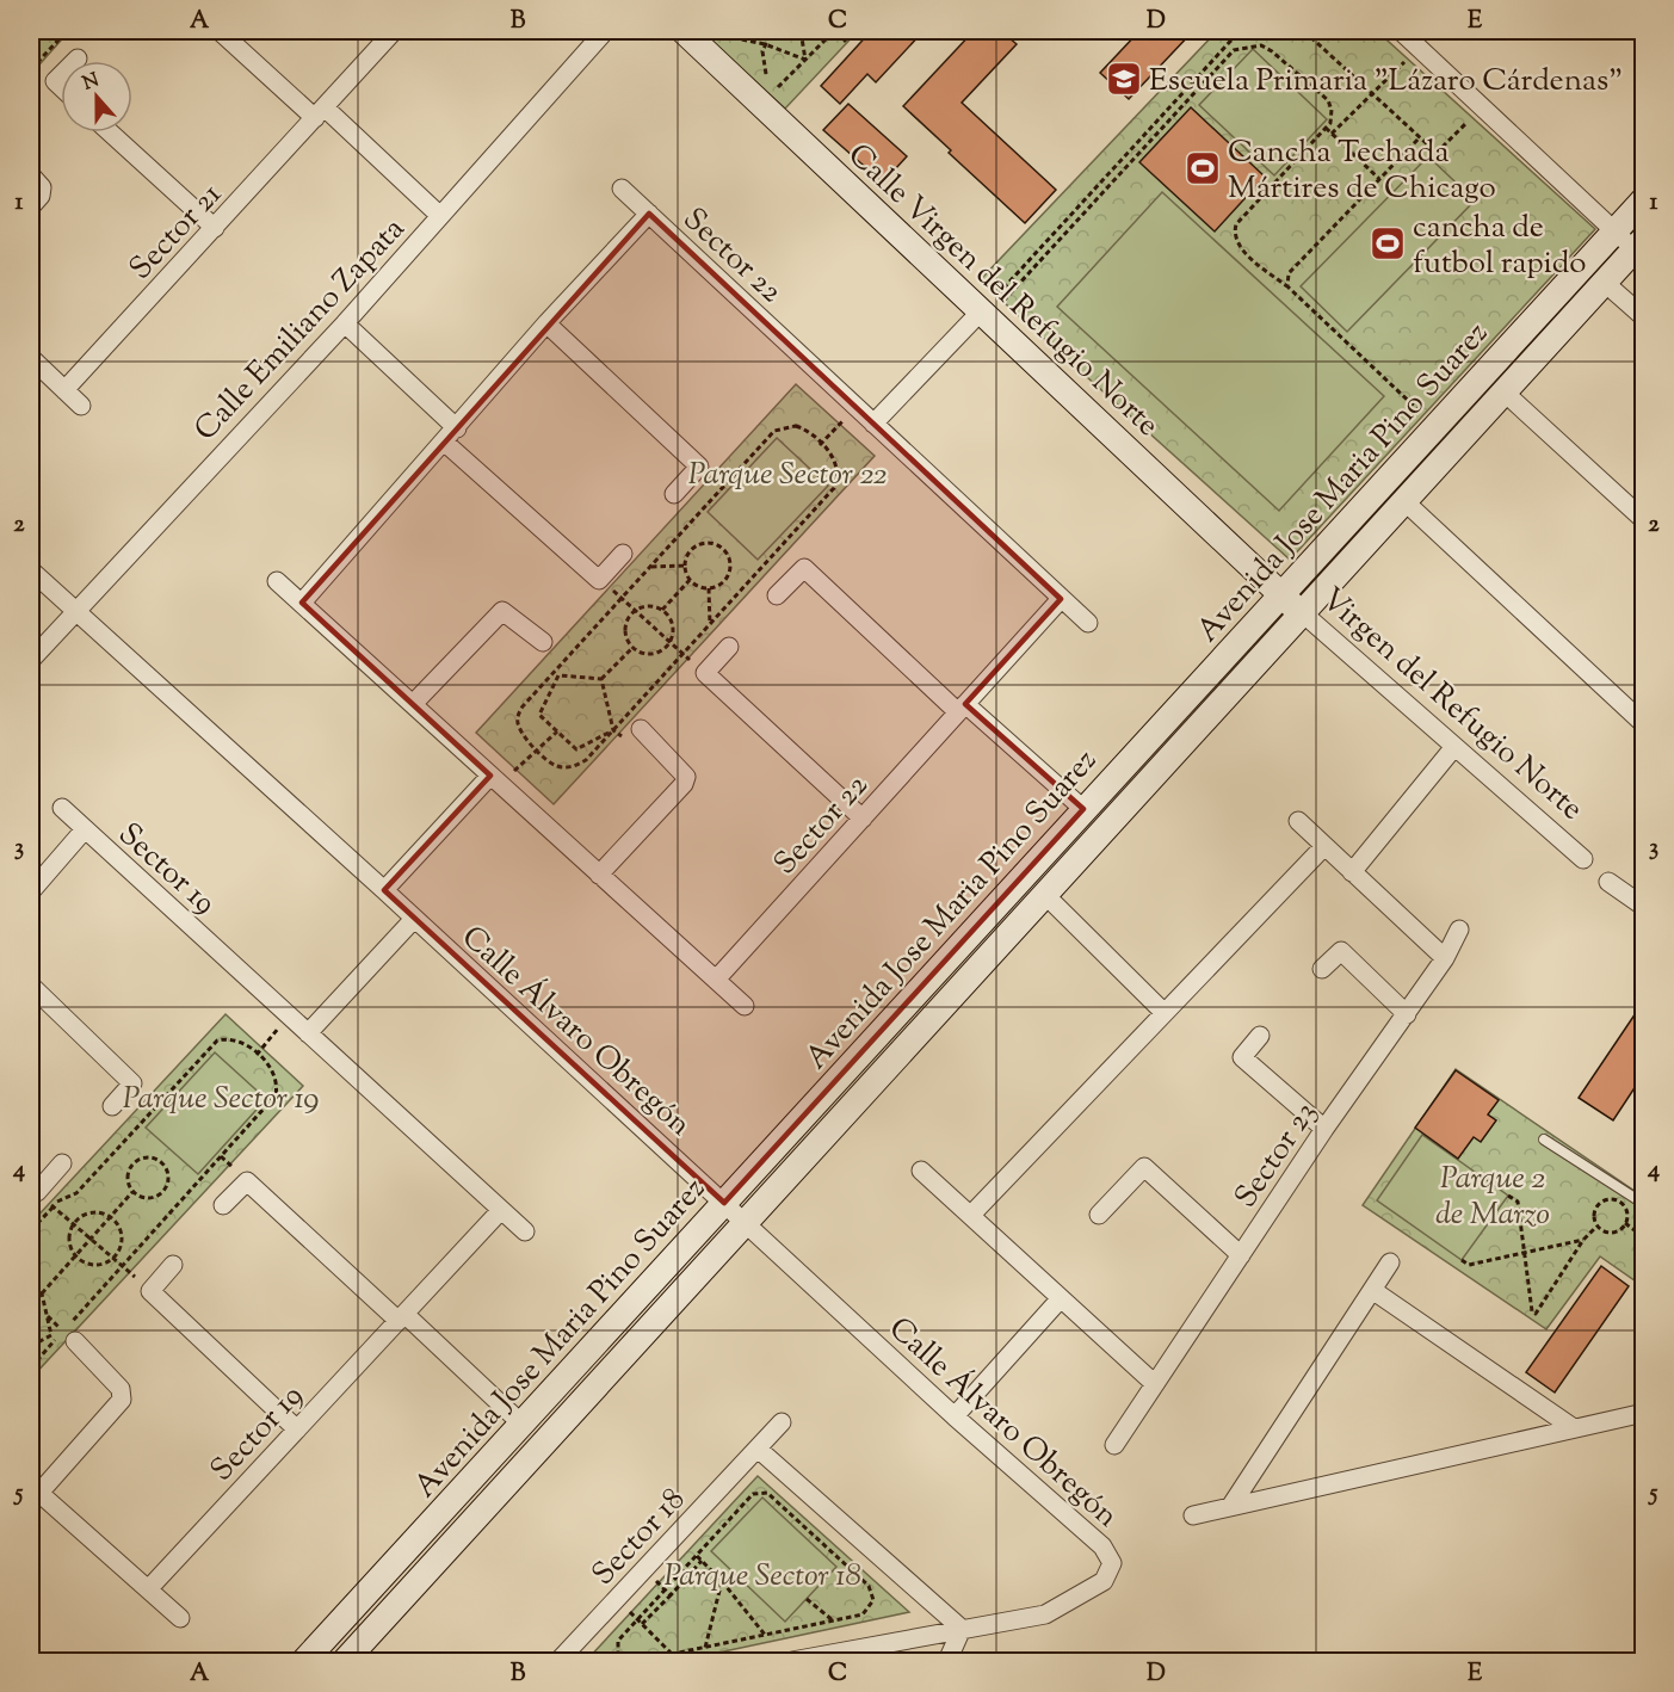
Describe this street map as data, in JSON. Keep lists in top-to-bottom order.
{
  "streets": {
    "street": [
      "Sector 21",
      "Sector 22",
      "Calle Virgen del Refugio Norte",
      "Calle Emiliano Zapata",
      "Avenida Jose Maria Pino Suarez",
      "Virgen del Refugio Norte",
      "Sector 19",
      "Calle Álvaro Obregón",
      "Sector 23",
      "Sector 18"
    ]
  },
  "crossings": [
    ["Calle Virgen del Refugio Norte", "Avenida Jose Maria Pino Suarez"],
    ["Calle Virgen del Refugio Norte", "Virgen del Refugio Norte"],
    ["Calle Emiliano Zapata", "Calle Álvaro Obregón"],
    ["Avenida Jose Maria Pino Suarez", "Virgen del Refugio Norte"],
    ["Avenida Jose Maria Pino Suarez", "Calle Álvaro Obregón"]
  ],
  "parks": [
    "Parque Sector 22",
    "Parque Sector 19",
    "Parque 2 de Marzo",
    "Parque Sector 18"
  ],
  "places": {
    "school or university": ["Escuela Primaria \"Lázaro Cárdenas\""],
    "sports": ["Cancha Techada Mártires de Chicago", "cancha de futbol rapido"]
  },
  "north": "top",
  "grid": {
    "columns": [
      "A",
      "B",
      "C",
      "D",
      "E"
    ],
    "rows": [
      "1",
      "2",
      "3",
      "4",
      "5"
    ]
  }
}
